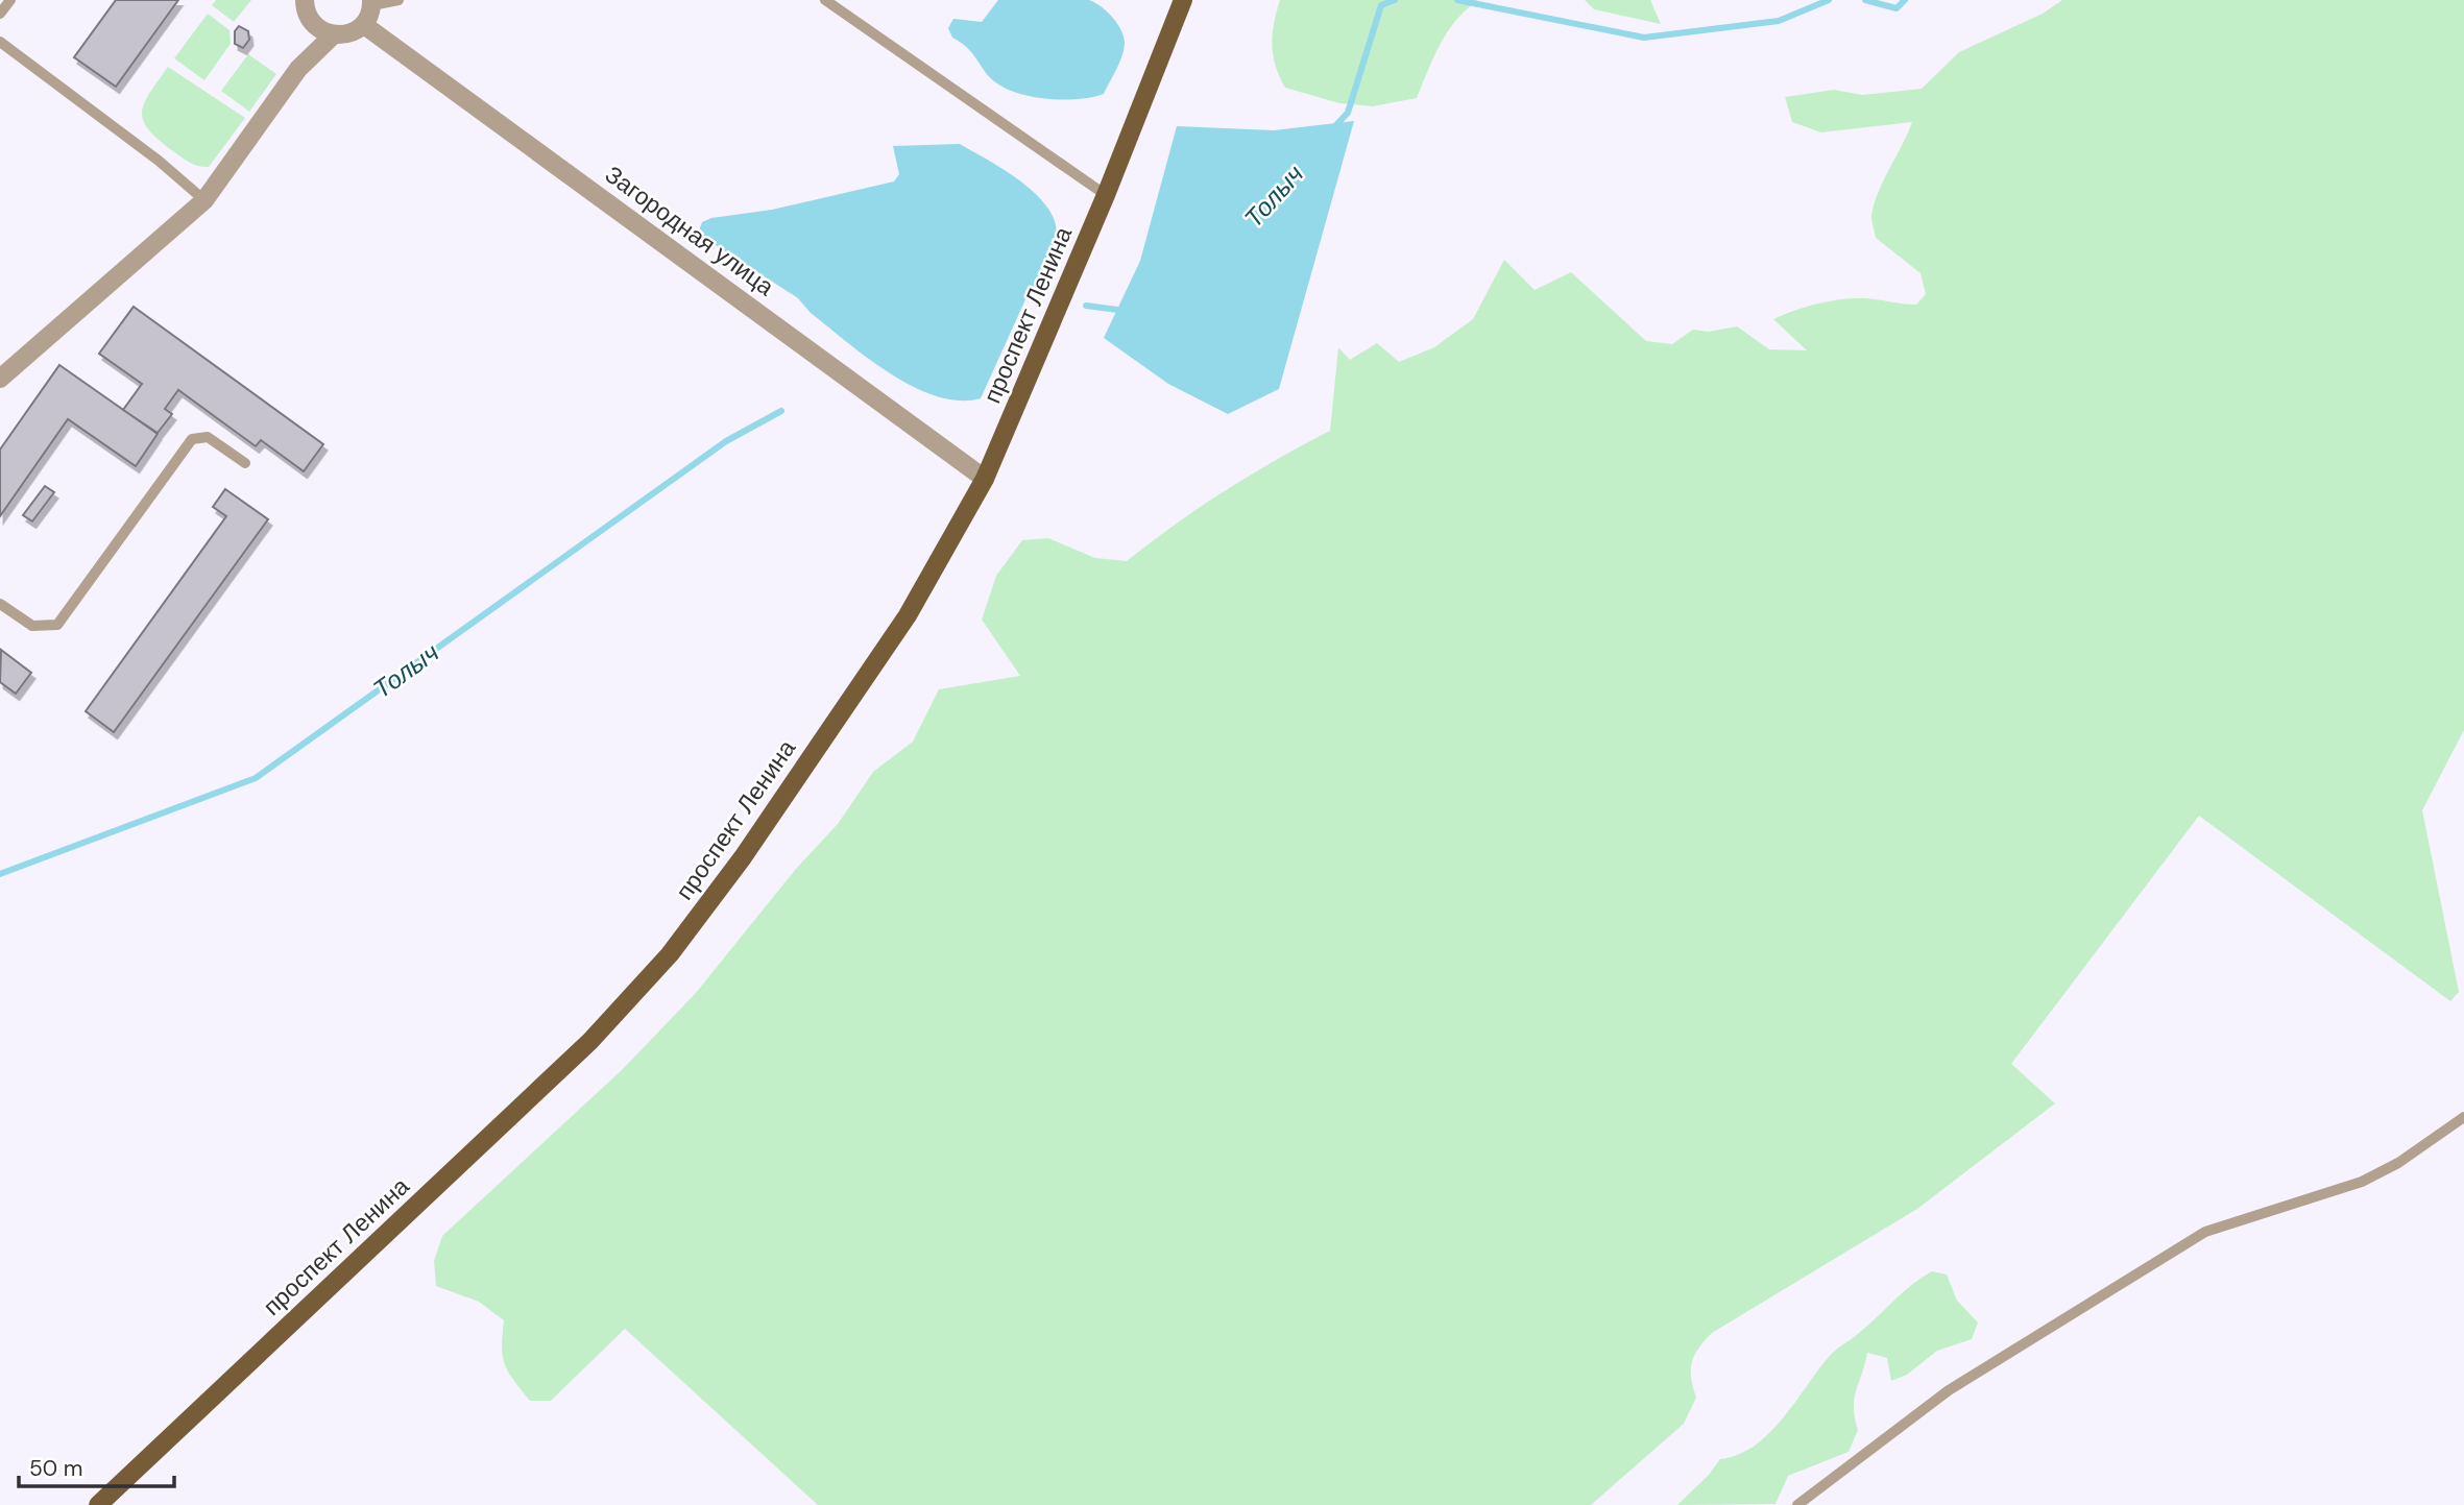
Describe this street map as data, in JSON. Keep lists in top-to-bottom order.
{
  "streets": {
    "main road": ["проспект Ленина"],
    "street": ["Загородная улица"]
  },
  "crossings": [
    ["Загородная улица", "проспект Ленина"]
  ],
  "water": ["Толыч"],
  "scale_bar": "50 m"
}
